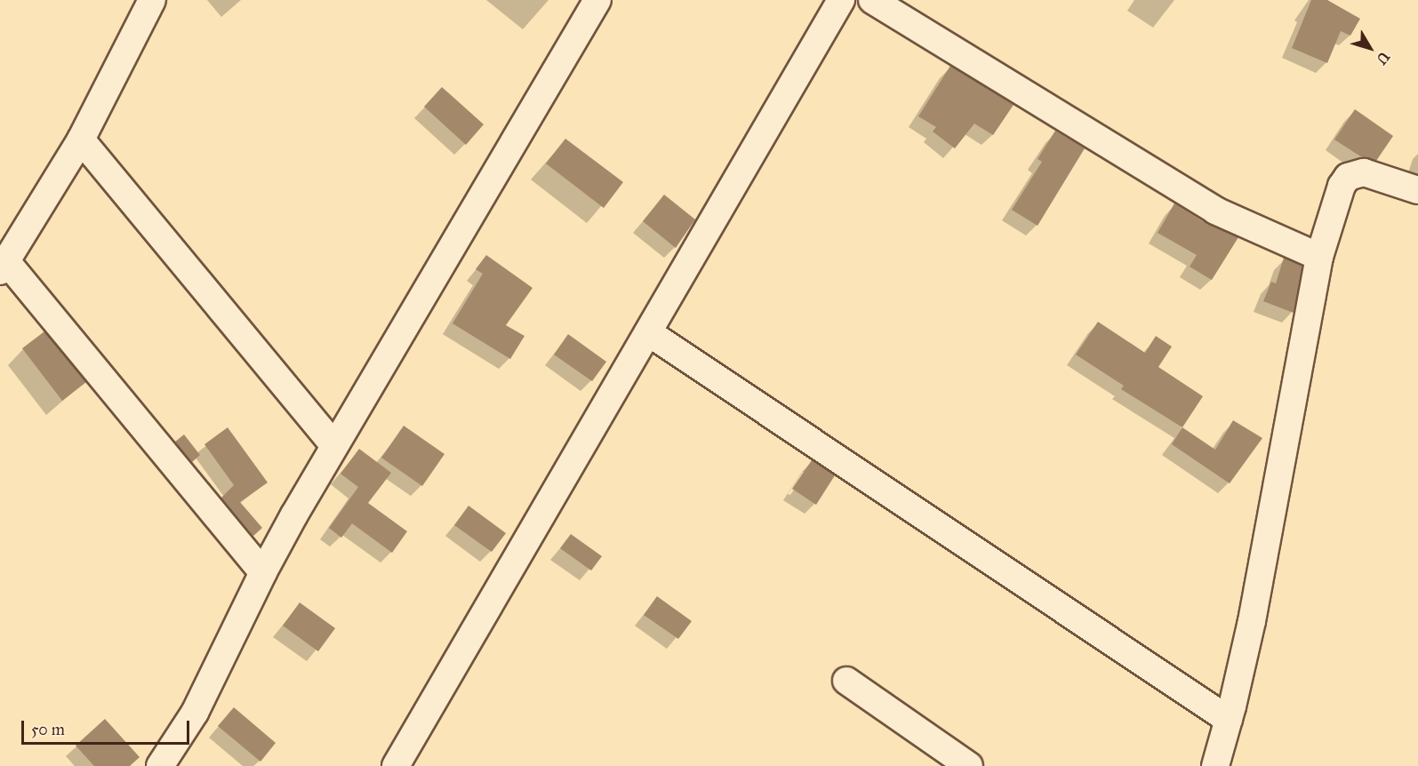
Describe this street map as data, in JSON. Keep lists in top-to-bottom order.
{
  "scale_bar": "50 m",
  "north": "bottom right"
}
